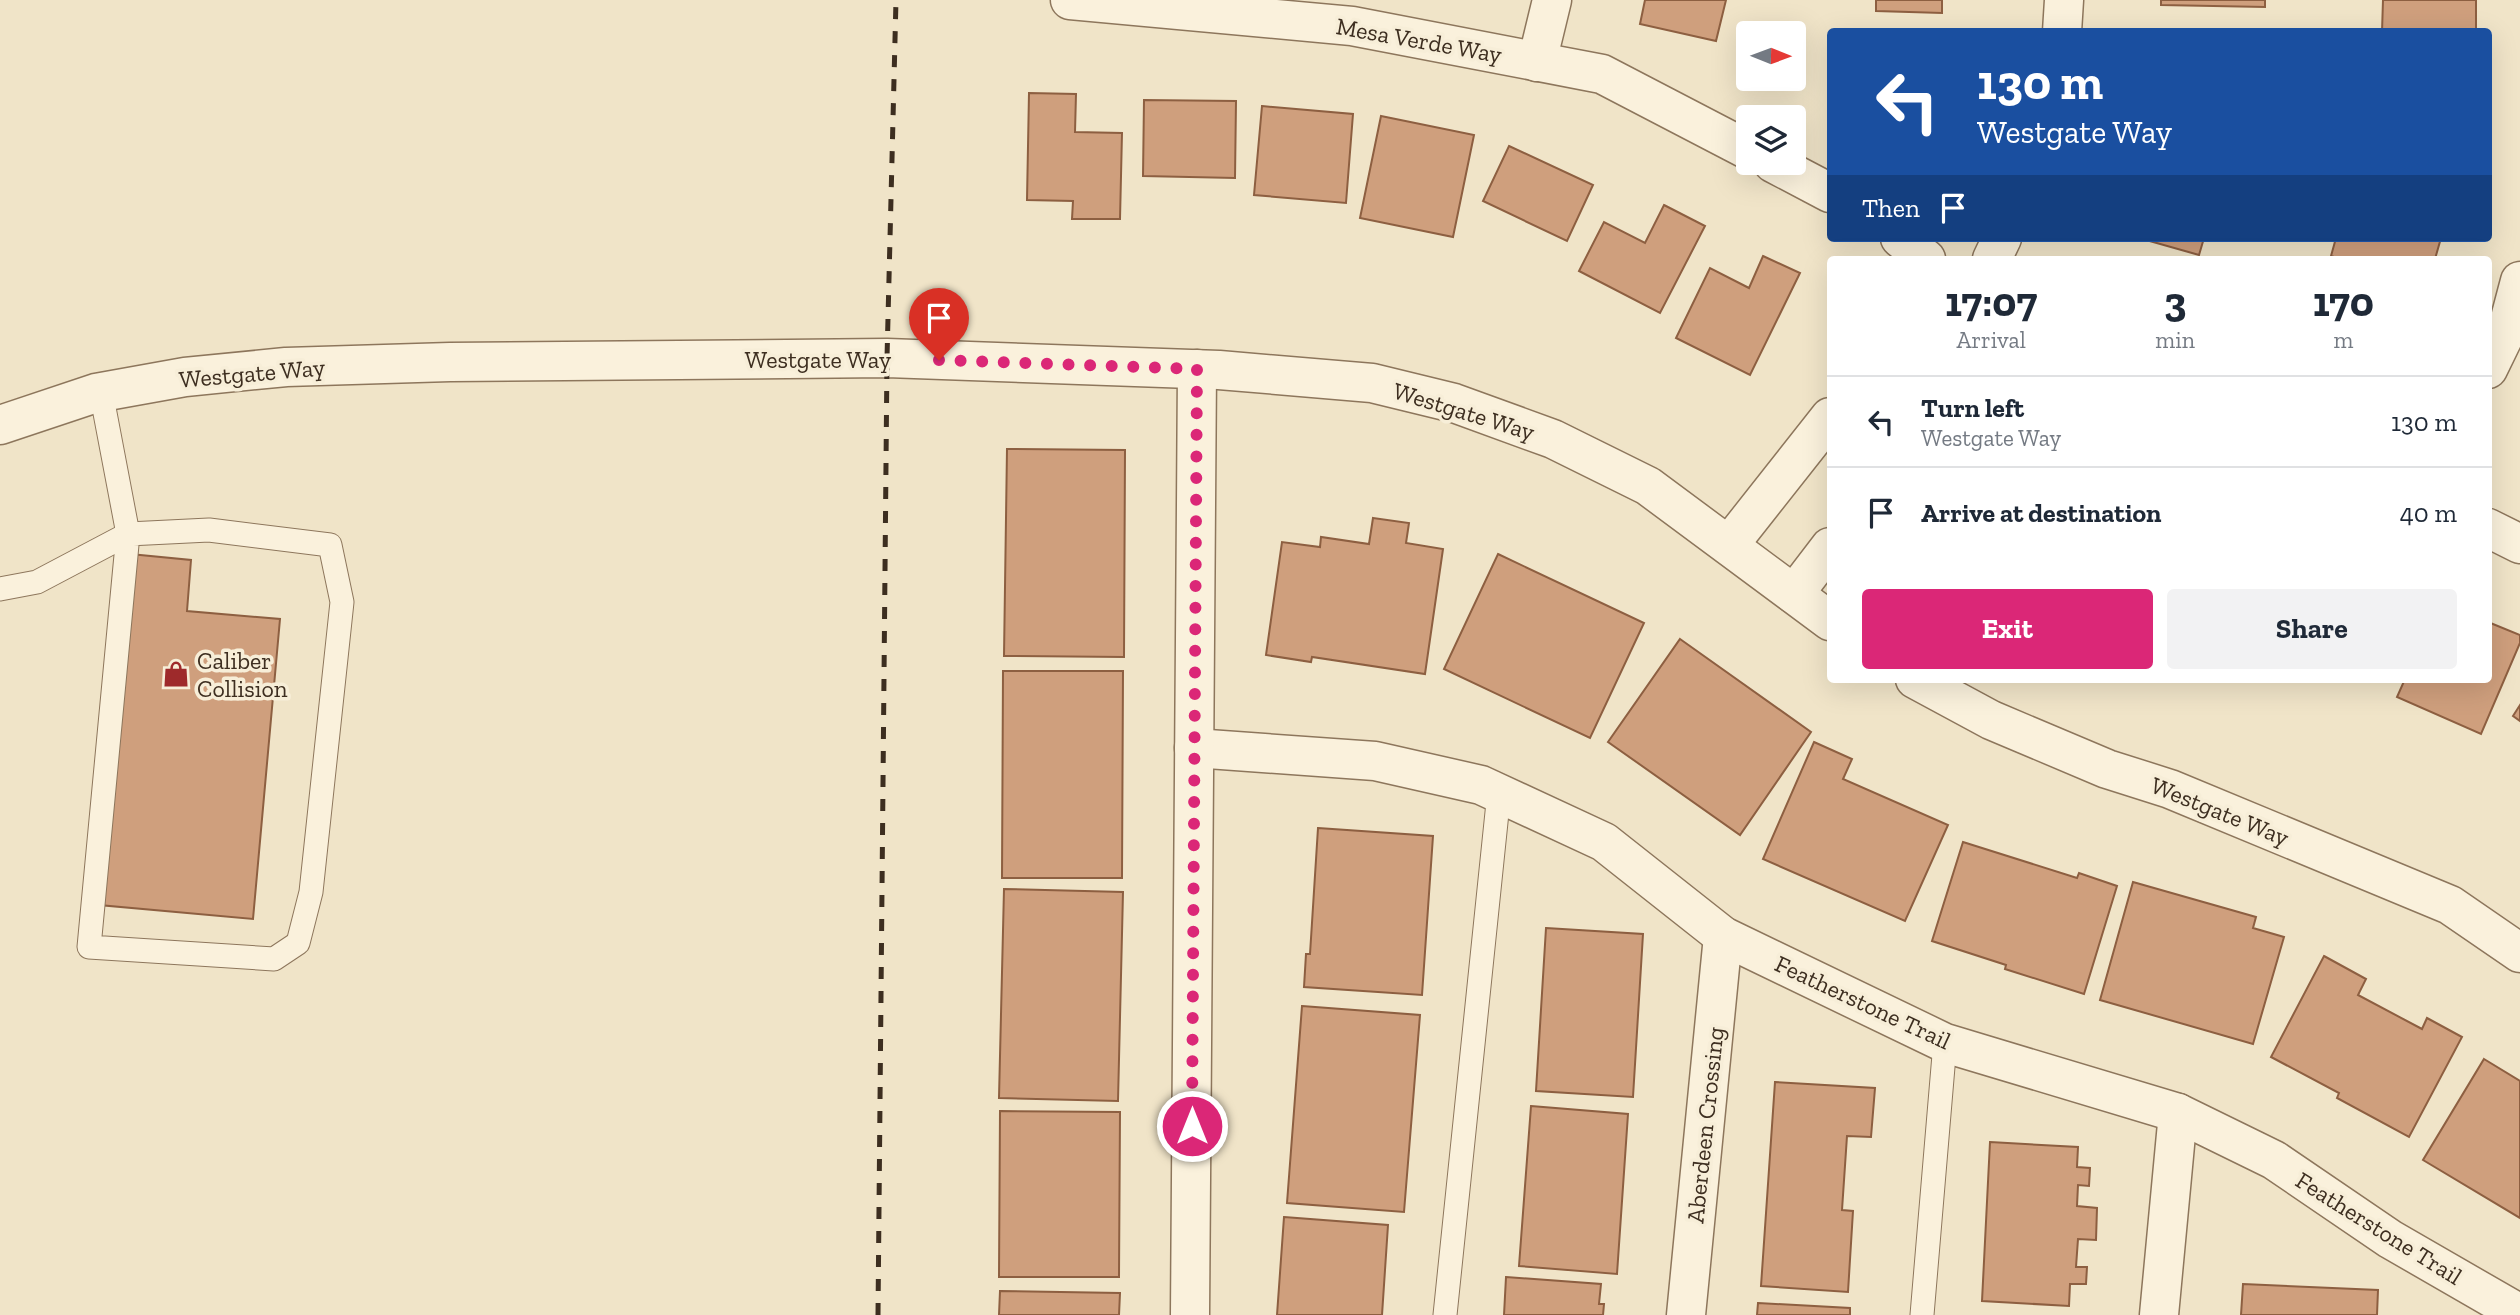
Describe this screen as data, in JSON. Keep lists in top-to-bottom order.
{
  "streets": {
    "street": [
      "Mesa Verde Way",
      "Westgate Way",
      "Featherstone Trail",
      "Aberdeen Crossing"
    ]
  },
  "crossings": [
    ["Featherstone Trail", "Aberdeen Crossing"]
  ],
  "places": {
    "shop": ["Caliber Collision"]
  },
  "north": "right",
  "page": {
    "turn": ["130 m", "Westgate Way"],
    "then": "Then",
    "eta": [
      "17:07",
      "Arrival",
      "3",
      "min",
      "170",
      "m"
    ],
    "list": [
      {
        "name": "Turn left",
        "note": "Westgate Way",
        "value": "130 m"
      },
      {
        "name": "Arrive at destination",
        "value": "40 m"
      }
    ],
    "buttons": ["Exit", "Share"]
  }
}
